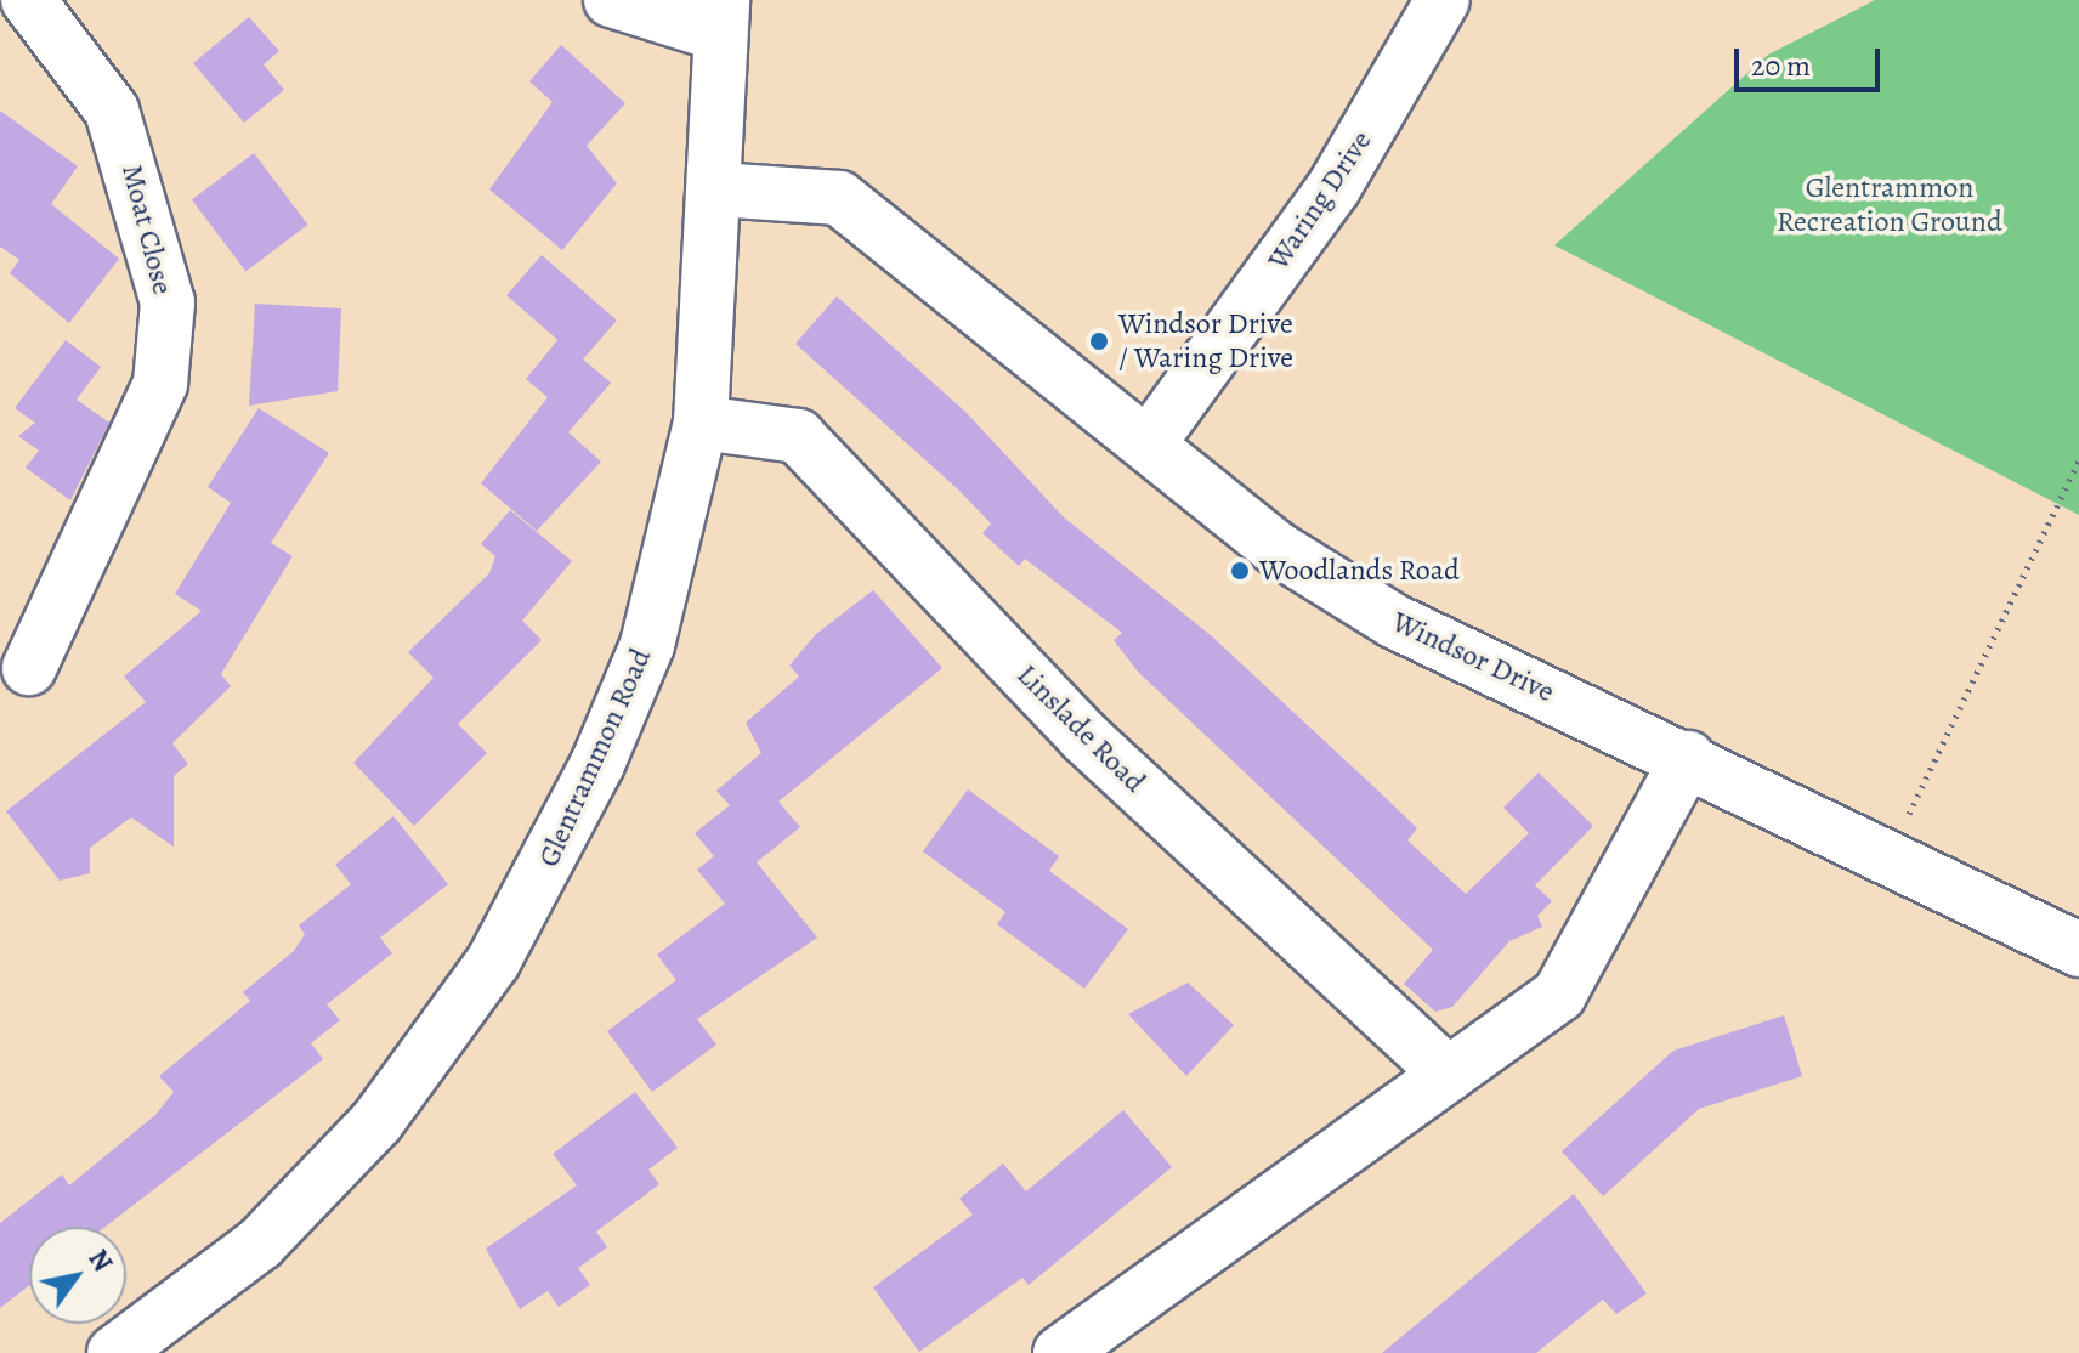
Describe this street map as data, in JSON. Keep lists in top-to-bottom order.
{
  "streets": {
    "street": [
      "Waring Drive",
      "Moat Close",
      "Windsor Drive",
      "Linslade Road",
      "Glentrammon Road"
    ]
  },
  "crossings": [
    ["Waring Drive", "Windsor Drive"],
    ["Windsor Drive", "Glentrammon Road"],
    ["Linslade Road", "Glentrammon Road"]
  ],
  "parks": ["Glentrammon Recreation Ground"],
  "places": ["Windsor Drive / Waring Drive", "Woodlands Road"],
  "scale_bar": "20 m",
  "north": "top right"
}
